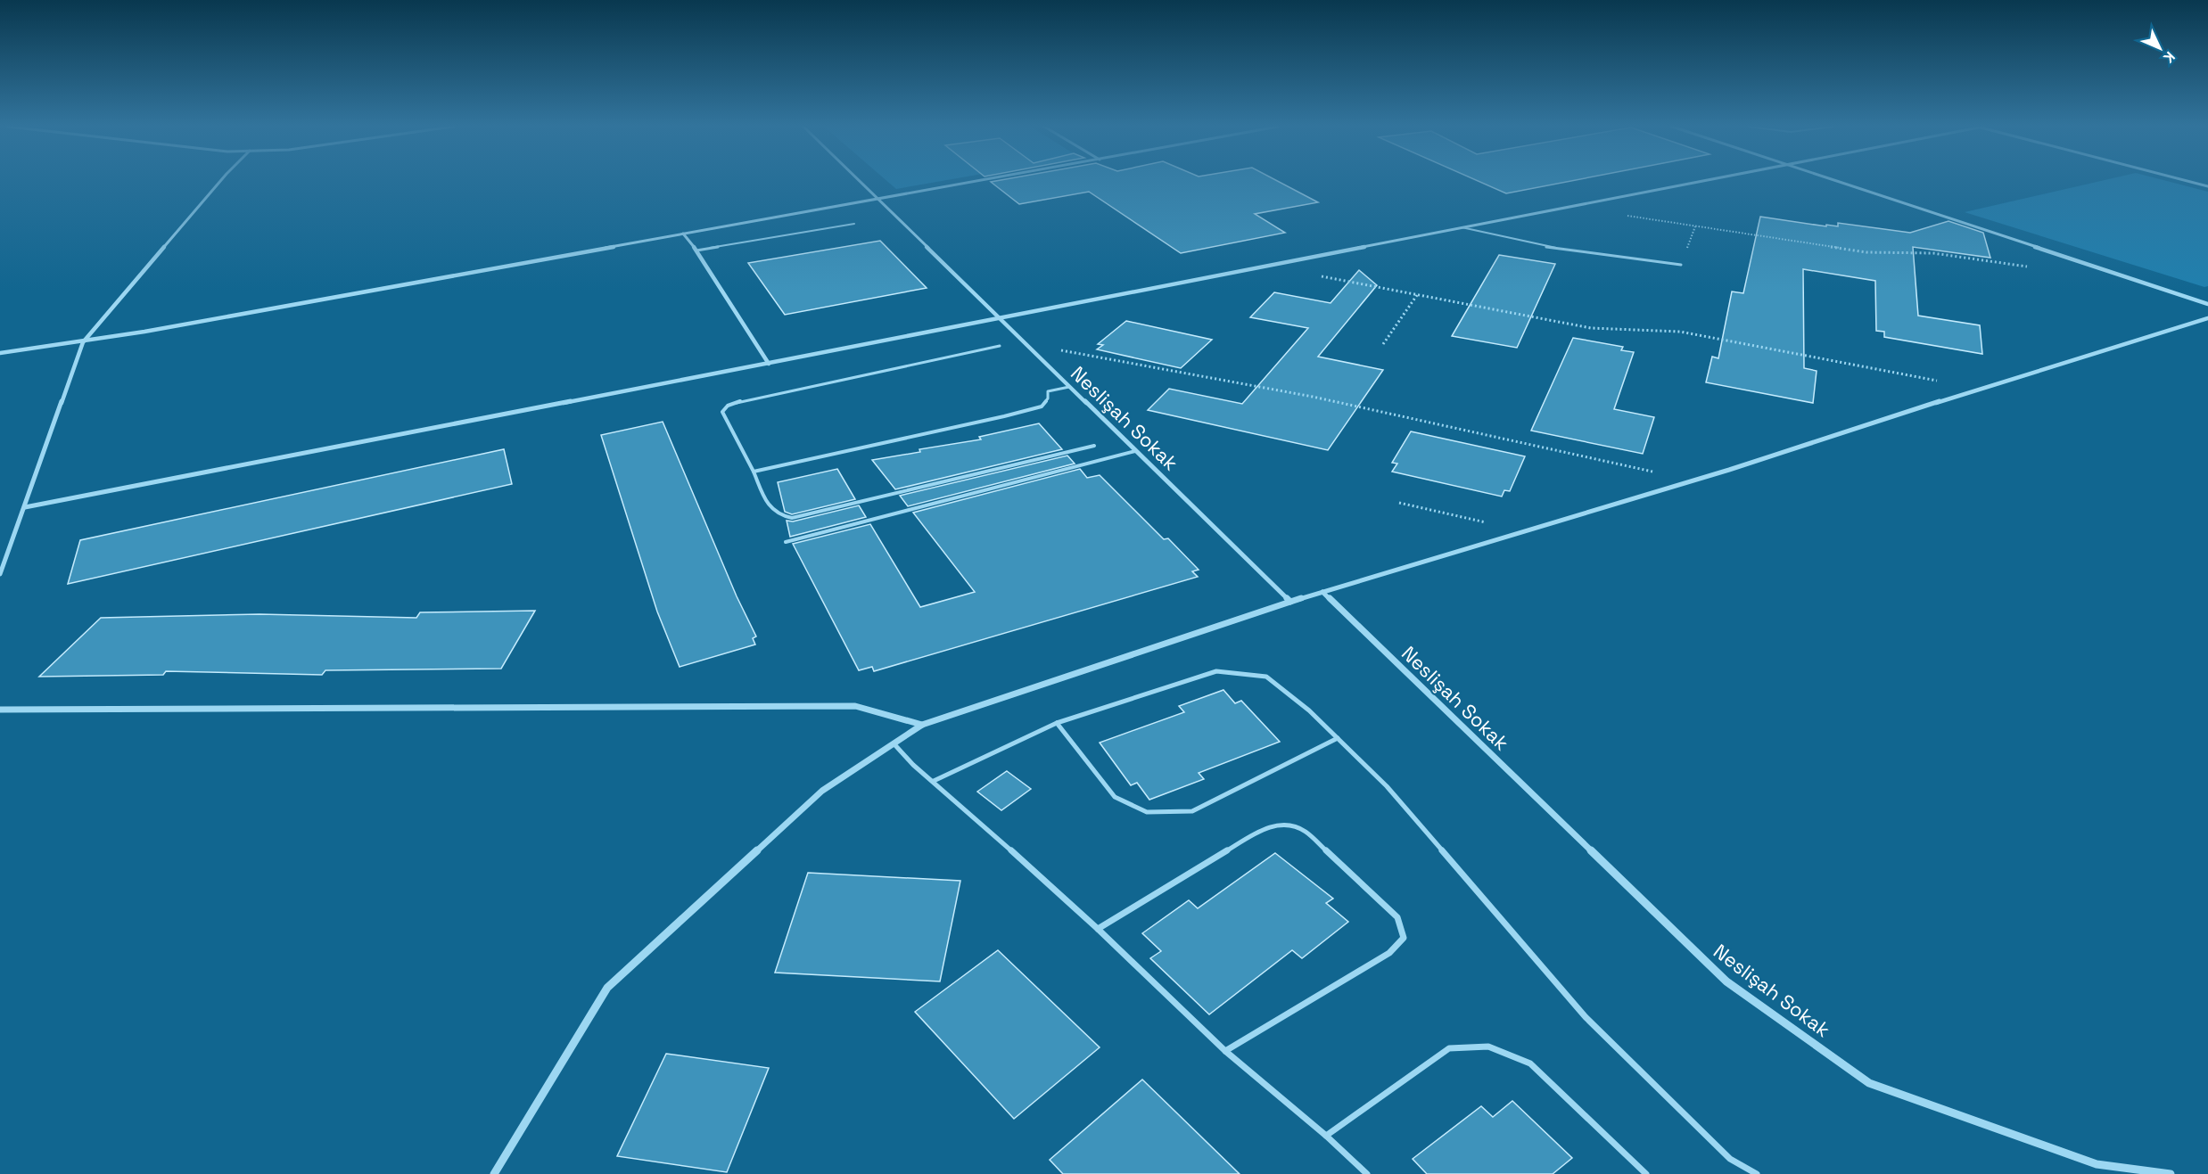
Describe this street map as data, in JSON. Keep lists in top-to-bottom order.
{
  "streets": {
    "street": ["Neslişah Sokak"]
  },
  "north": "bottom right"
}
